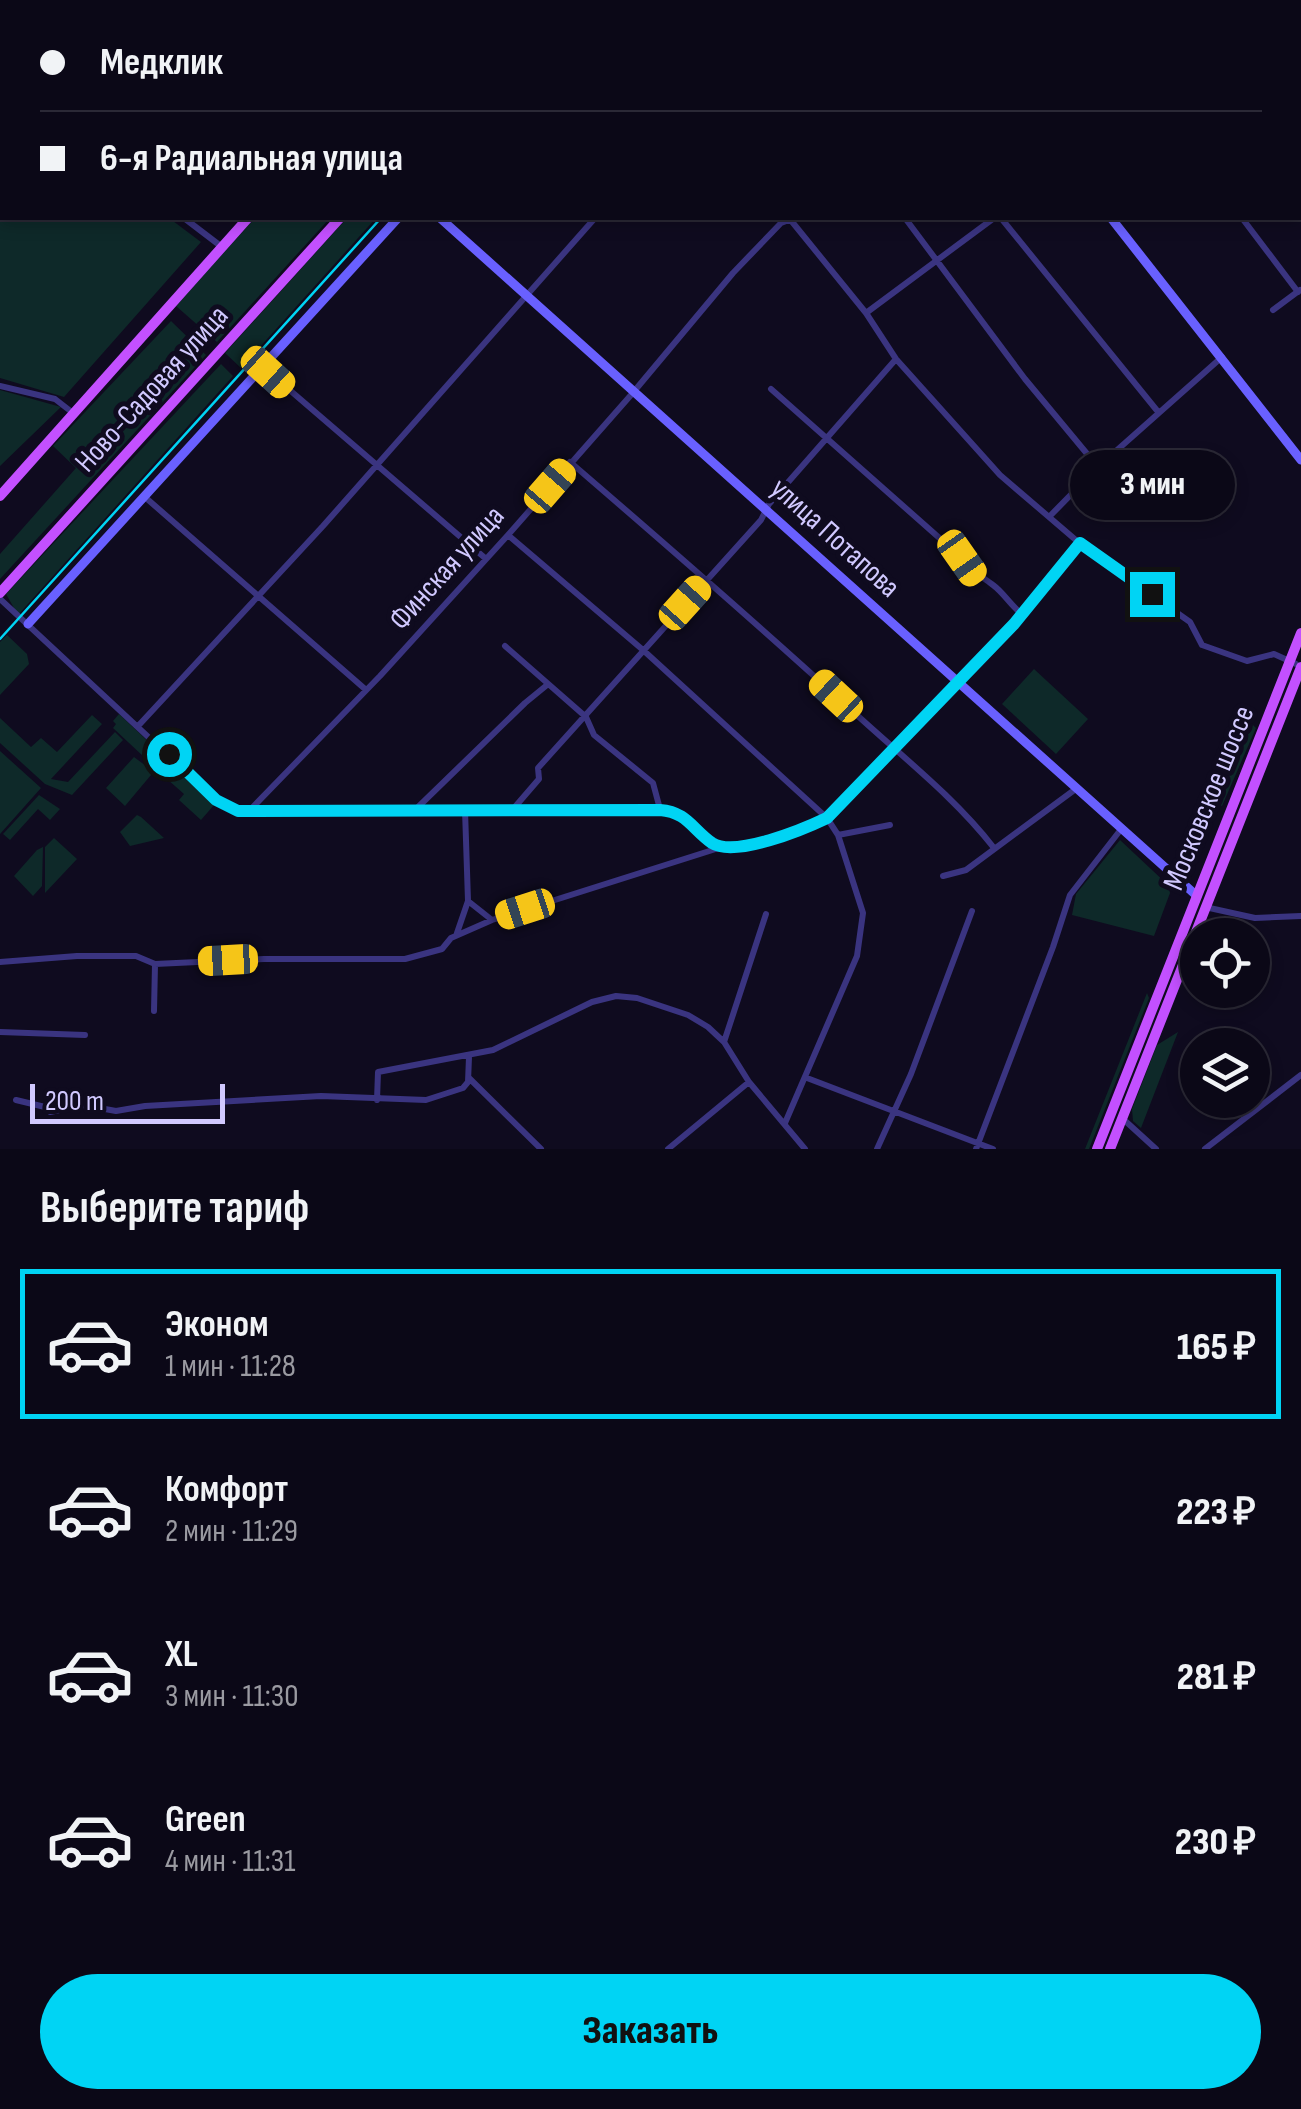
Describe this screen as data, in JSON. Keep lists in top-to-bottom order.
{
  "streets": {
    "main road": ["Ново-Садовая улица", "Московское шоссе"],
    "street": ["улица Потапова", "Финская улица"]
  },
  "crossings": [
    ["улица Потапова", "Финская улица"],
    ["улица Потапова", "Московское шоссе"]
  ],
  "scale_bar": "200 m",
  "page": {
    "banner": ["Медклик", "6-я Радиальная улица"],
    "bubble": "3 мин",
    "scale": "200 m",
    "heading": "Выберите тариф",
    "list": [
      {
        "name": "Эконом",
        "note": "1 мин · 11:28",
        "value": "165 ₽"
      },
      {
        "name": "Комфорт",
        "note": "2 мин · 11:29",
        "value": "223 ₽"
      },
      {
        "name": "XL",
        "note": "3 мин · 11:30",
        "value": "281 ₽"
      },
      {
        "name": "Green",
        "note": "4 мин · 11:31",
        "value": "230 ₽"
      }
    ],
    "buttons": "Заказать"
  }
}
